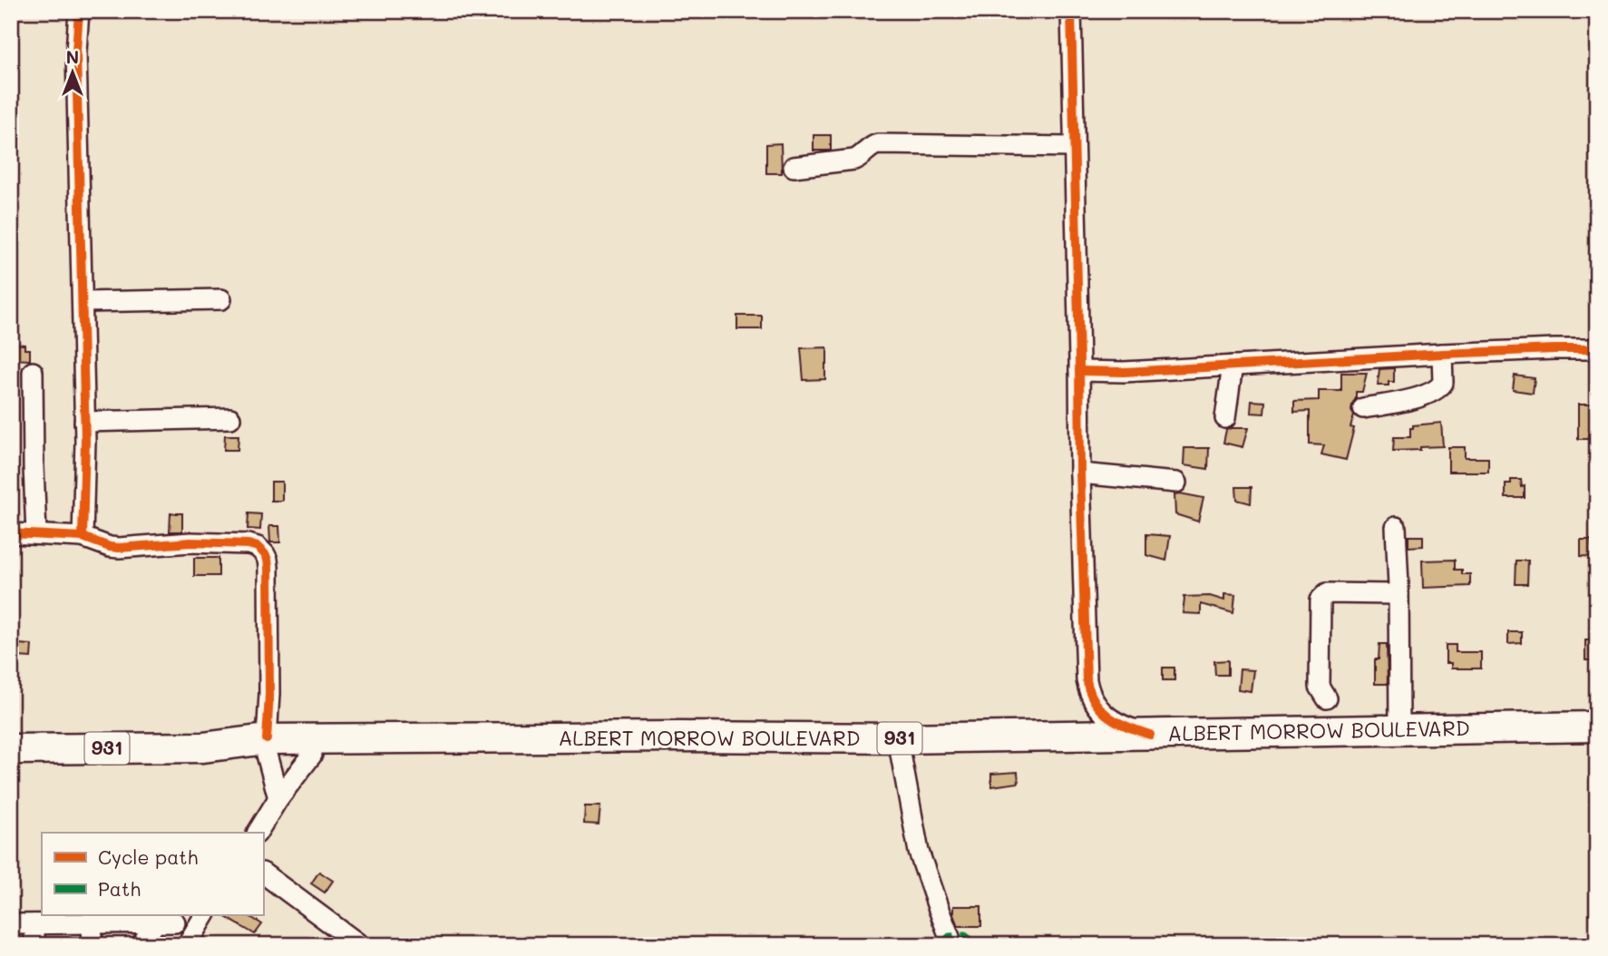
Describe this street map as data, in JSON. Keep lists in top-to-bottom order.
{
  "streets": {
    "highway": ["ALBERT MORROW BOULEVARD", "931"]
  },
  "legend": ["Cycle path", "Path"],
  "north": "top"
}
